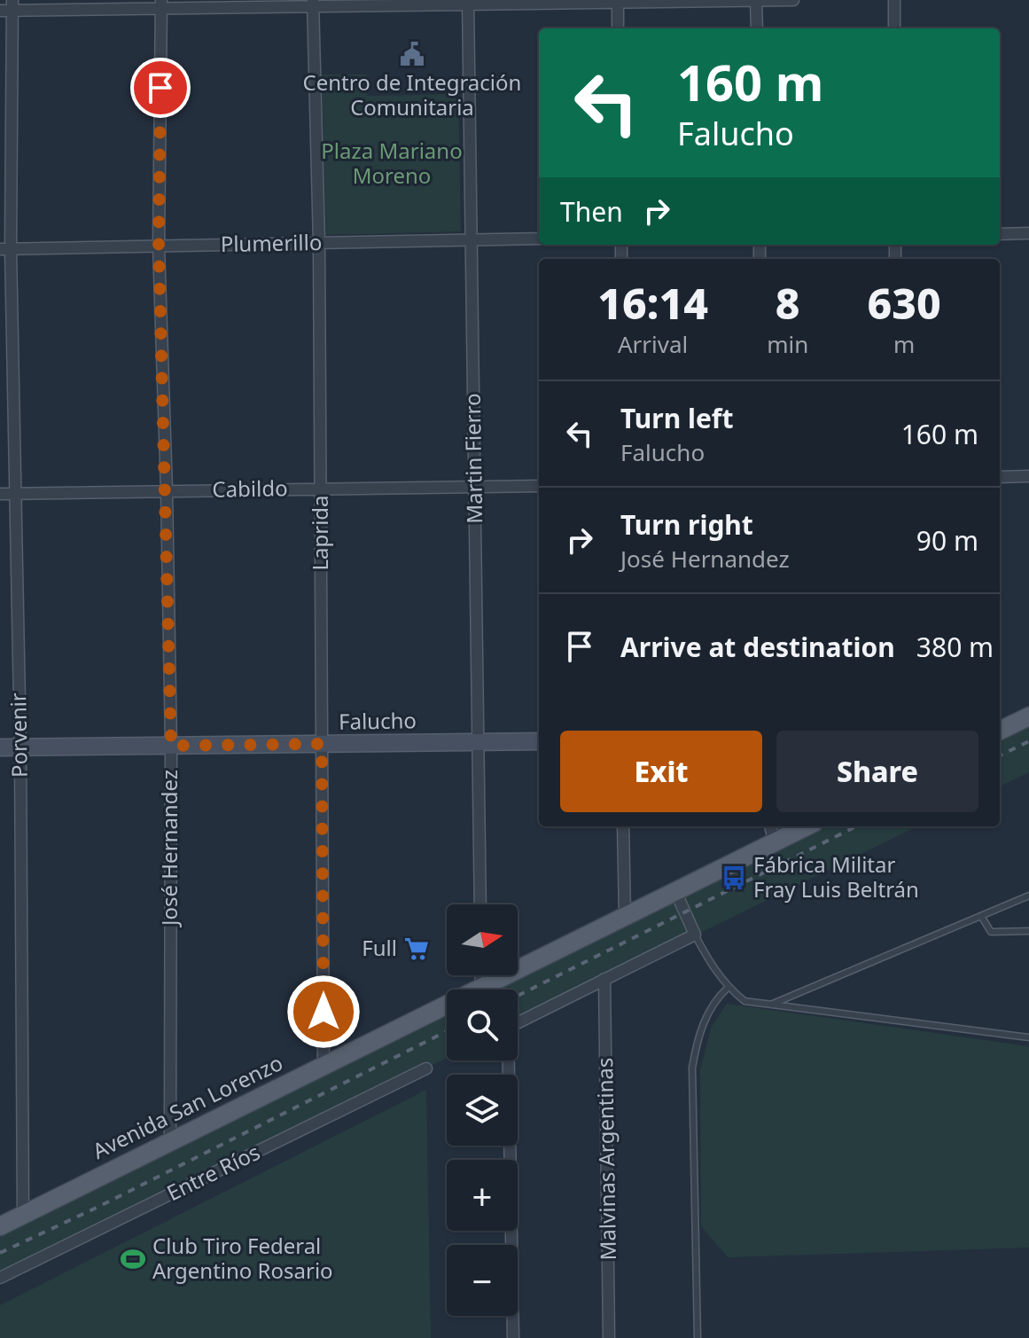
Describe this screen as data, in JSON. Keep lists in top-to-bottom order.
{
  "streets": {
    "main road": ["Avenida San Lorenzo"],
    "street": [
      "Plumerillo",
      "Martin Fierro",
      "Cabildo",
      "Laprida",
      "Falucho",
      "Porvenir",
      "José Hernandez",
      "Malvinas Argentinas",
      "Entre Ríos"
    ]
  },
  "crossings": [
    ["Plumerillo", "Martin Fierro"],
    ["Plumerillo", "Laprida"],
    ["Plumerillo", "Porvenir"],
    ["Plumerillo", "José Hernandez"],
    ["Martin Fierro", "Cabildo"],
    ["Martin Fierro", "Falucho"],
    ["Cabildo", "Laprida"],
    ["Cabildo", "Porvenir"],
    ["Cabildo", "José Hernandez"],
    ["Laprida", "Falucho"],
    ["Laprida", "Avenida San Lorenzo"],
    ["Falucho", "Porvenir"],
    ["Falucho", "José Hernandez"],
    ["Porvenir", "Avenida San Lorenzo"],
    ["José Hernandez", "Avenida San Lorenzo"]
  ],
  "parks": ["Plaza Mariano Moreno"],
  "places": {
    "public building": ["Centro de Integración Comunitaria"],
    "bus stop": ["Fábrica Militar Fray Luis Beltrán"],
    "supermarket": ["Full"],
    "sports": ["Club Tiro Federal Argentino Rosario"]
  },
  "north": "right",
  "page": {
    "turn": ["160 m", "Falucho"],
    "then": "Then",
    "eta": [
      "16:14",
      "Arrival",
      "8",
      "min",
      "630",
      "m"
    ],
    "list": [
      {
        "name": "Turn left",
        "note": "Falucho",
        "value": "160 m"
      },
      {
        "name": "Turn right",
        "note": "José Hernandez",
        "value": "90 m"
      },
      {
        "name": "Arrive at destination",
        "value": "380 m"
      }
    ],
    "buttons": ["Exit", "Share"],
    "map_buttons": ["+", "−"]
  }
}
